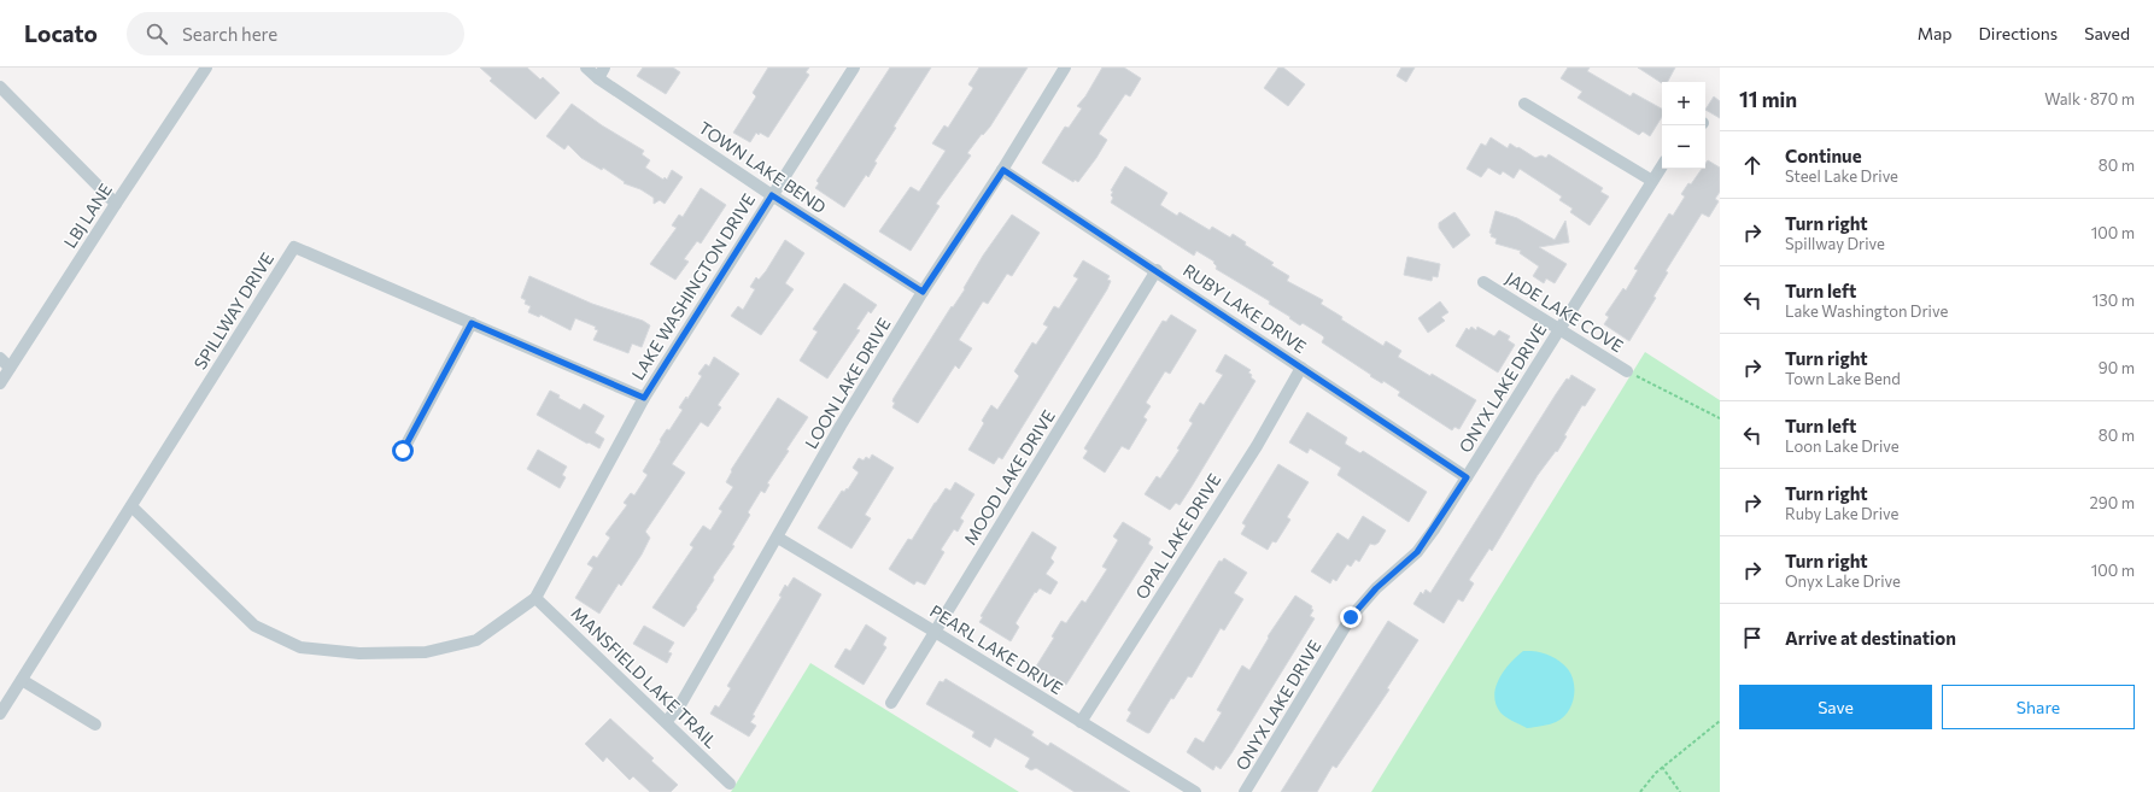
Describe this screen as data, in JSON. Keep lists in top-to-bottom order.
{
  "streets": {
    "street": [
      "TOWN LAKE BEND",
      "LBJ LANE",
      "LAKE WASHINGTON DRIVE",
      "RUBY LAKE DRIVE",
      "SPILLWAY DRIVE",
      "JADE LAKE COVE",
      "LOON LAKE DRIVE",
      "ONYX LAKE DRIVE",
      "MOOD LAKE DRIVE",
      "OPAL LAKE DRIVE",
      "PEARL LAKE DRIVE",
      "MANSFIELD LAKE TRAIL"
    ]
  },
  "crossings": [
    ["TOWN LAKE BEND", "LAKE WASHINGTON DRIVE"],
    ["TOWN LAKE BEND", "LOON LAKE DRIVE"],
    ["LAKE WASHINGTON DRIVE", "SPILLWAY DRIVE"],
    ["LAKE WASHINGTON DRIVE", "MANSFIELD LAKE TRAIL"],
    ["RUBY LAKE DRIVE", "LOON LAKE DRIVE"],
    ["RUBY LAKE DRIVE", "ONYX LAKE DRIVE"],
    ["RUBY LAKE DRIVE", "MOOD LAKE DRIVE"],
    ["RUBY LAKE DRIVE", "OPAL LAKE DRIVE"],
    ["JADE LAKE COVE", "ONYX LAKE DRIVE"],
    ["LOON LAKE DRIVE", "PEARL LAKE DRIVE"],
    ["LOON LAKE DRIVE", "MANSFIELD LAKE TRAIL"],
    ["MOOD LAKE DRIVE", "PEARL LAKE DRIVE"],
    ["OPAL LAKE DRIVE", "PEARL LAKE DRIVE"]
  ],
  "page": {
    "header": "Locato",
    "search": "Search here",
    "nav": ["Map", "Directions", "Saved"],
    "heading": ["11 min", "Walk · 870 m"],
    "map_buttons": ["+", "−"],
    "list": [
      ["Continue", "Steel Lake Drive", "80 m"],
      ["Turn right", "Spillway Drive", "100 m"],
      ["Turn left", "Lake Washington Drive", "130 m"],
      ["Turn right", "Town Lake Bend", "90 m"],
      ["Turn left", "Loon Lake Drive", "80 m"],
      ["Turn right", "Ruby Lake Drive", "290 m"],
      ["Turn right", "Onyx Lake Drive", "100 m"],
      "Arrive at destination"
    ],
    "buttons": ["Save", "Share"]
  }
}
